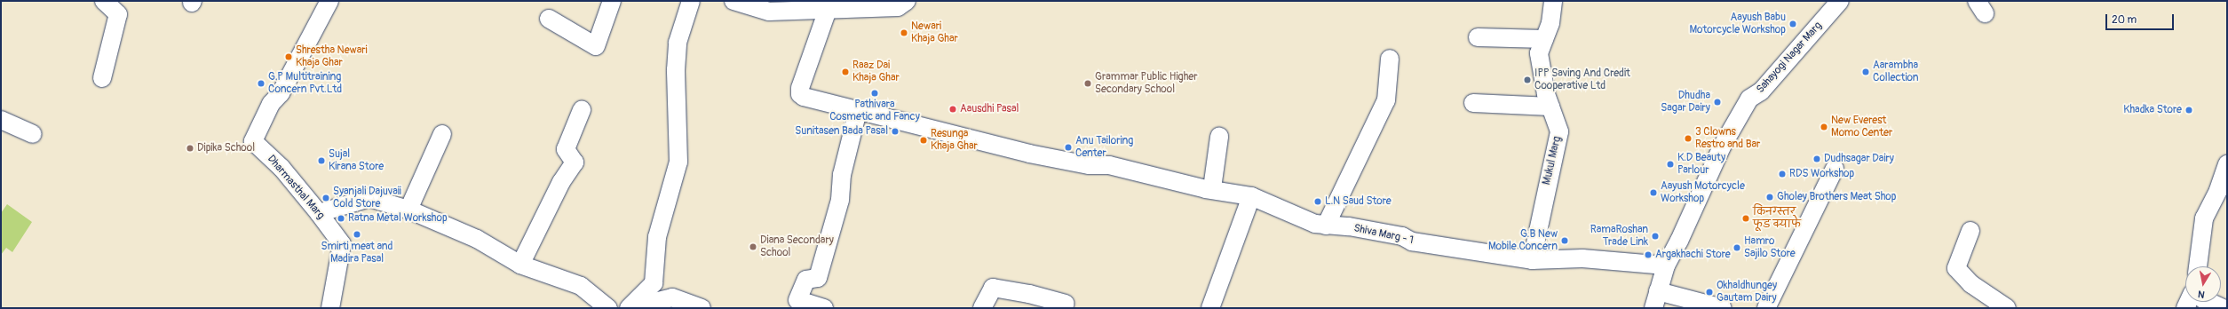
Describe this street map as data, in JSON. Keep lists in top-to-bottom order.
{
  "streets": {
    "street": [
      "Sahayogi Nagar Marg",
      "Mukul Marg",
      "Dharmasthal Marg",
      "Shiva Marg - 1"
    ]
  },
  "crossings": [
    ["Sahayogi Nagar Marg", "Shiva Marg - 1"],
    ["Mukul Marg", "Shiva Marg - 1"]
  ],
  "places": [
    "Aayush Babu Motorcycle Workshop",
    "Newari Khaja Ghar",
    "Shrestha Newari Khaja Ghar",
    "Raaz Dai Khaja Ghar",
    "Aarambha Collection",
    "IPP Saving And Credit Cooperative Ltd",
    "G.P Multitraining Concern Pvt.Ltd",
    "Grammar Public Higher Secondary School",
    "Pathivara Cosmetic and Fancy",
    "Dhudha Sagar Dairy",
    "Aausdhi Pasal",
    "Khadka Store",
    "New Everest Momo Center",
    "Sunitasen Bada Pasal",
    "3 Clowns Restro and Bar",
    "Resunga Khaja Ghar",
    "Anu Tailoring Center",
    "Dipika School",
    "Dudhsagar Dairy",
    "Sujal Kirana Store",
    "K.D Beauty Parlour",
    "RDS Workshop",
    "Aayush Motorcycle Workshop",
    "Gholey Brothers Meat Shop",
    "Syanjali Dajuvaii Cold Store",
    "L.N Saud Store",
    "Ratna Metal Workshop",
    "किनग्स्तर फूड क्याफे",
    "Smirti meat and Madira Pasal",
    "RamaRoshan Trade Link",
    "G.B New Mobile Concern",
    "Diana Secondary School",
    "Hamro Sajilo Store",
    "Argakhachi Store",
    "Okhaldhungey Gautam Dairy"
  ],
  "scale_bar": "20 m",
  "north": "bottom"
}
